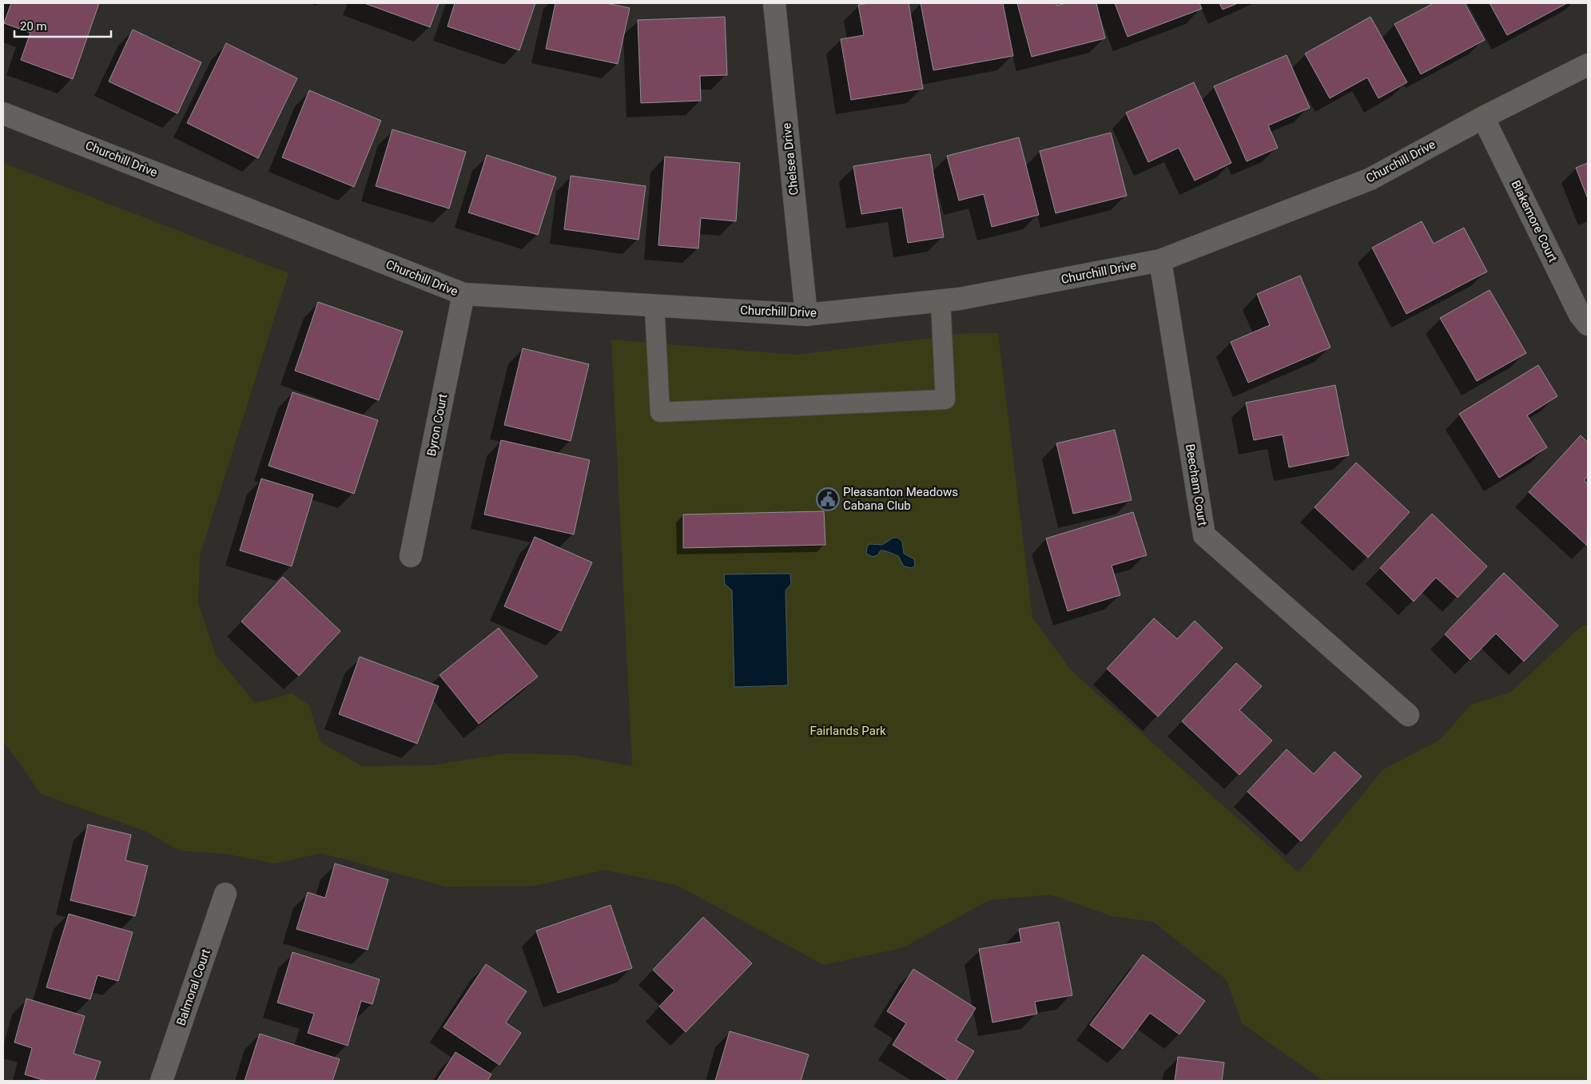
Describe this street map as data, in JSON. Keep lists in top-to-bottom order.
{
  "streets": {
    "street": [
      "Churchill Drive",
      "Chelsea Drive",
      "Blakemore Court",
      "Byron Court",
      "Beecham Court",
      "Balmoral Court"
    ]
  },
  "crossings": [
    ["Churchill Drive", "Chelsea Drive"],
    ["Churchill Drive", "Blakemore Court"],
    ["Churchill Drive", "Byron Court"],
    ["Churchill Drive", "Beecham Court"]
  ],
  "parks": ["Fairlands Park"],
  "places": {
    "public building": ["Pleasanton Meadows Cabana Club"]
  },
  "scale_bar": "20 m"
}
